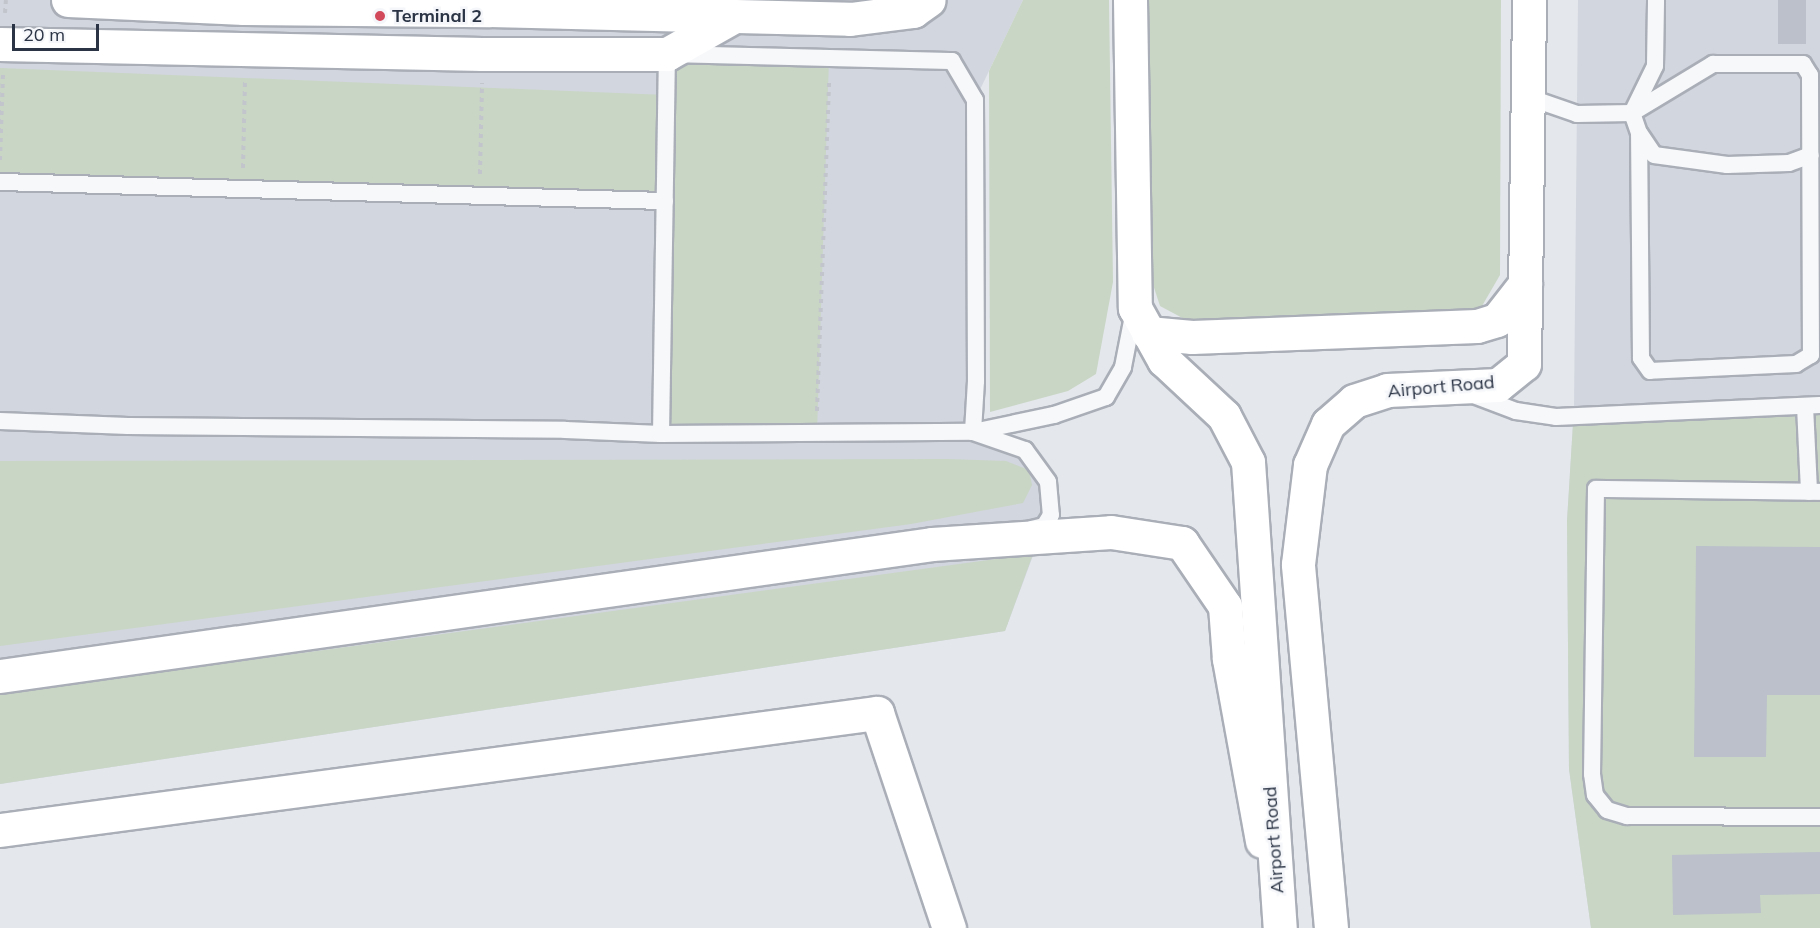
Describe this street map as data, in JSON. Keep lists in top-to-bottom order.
{
  "streets": {
    "main road": ["Airport Road"]
  },
  "places": ["Terminal 2"],
  "scale_bar": "20 m"
}
